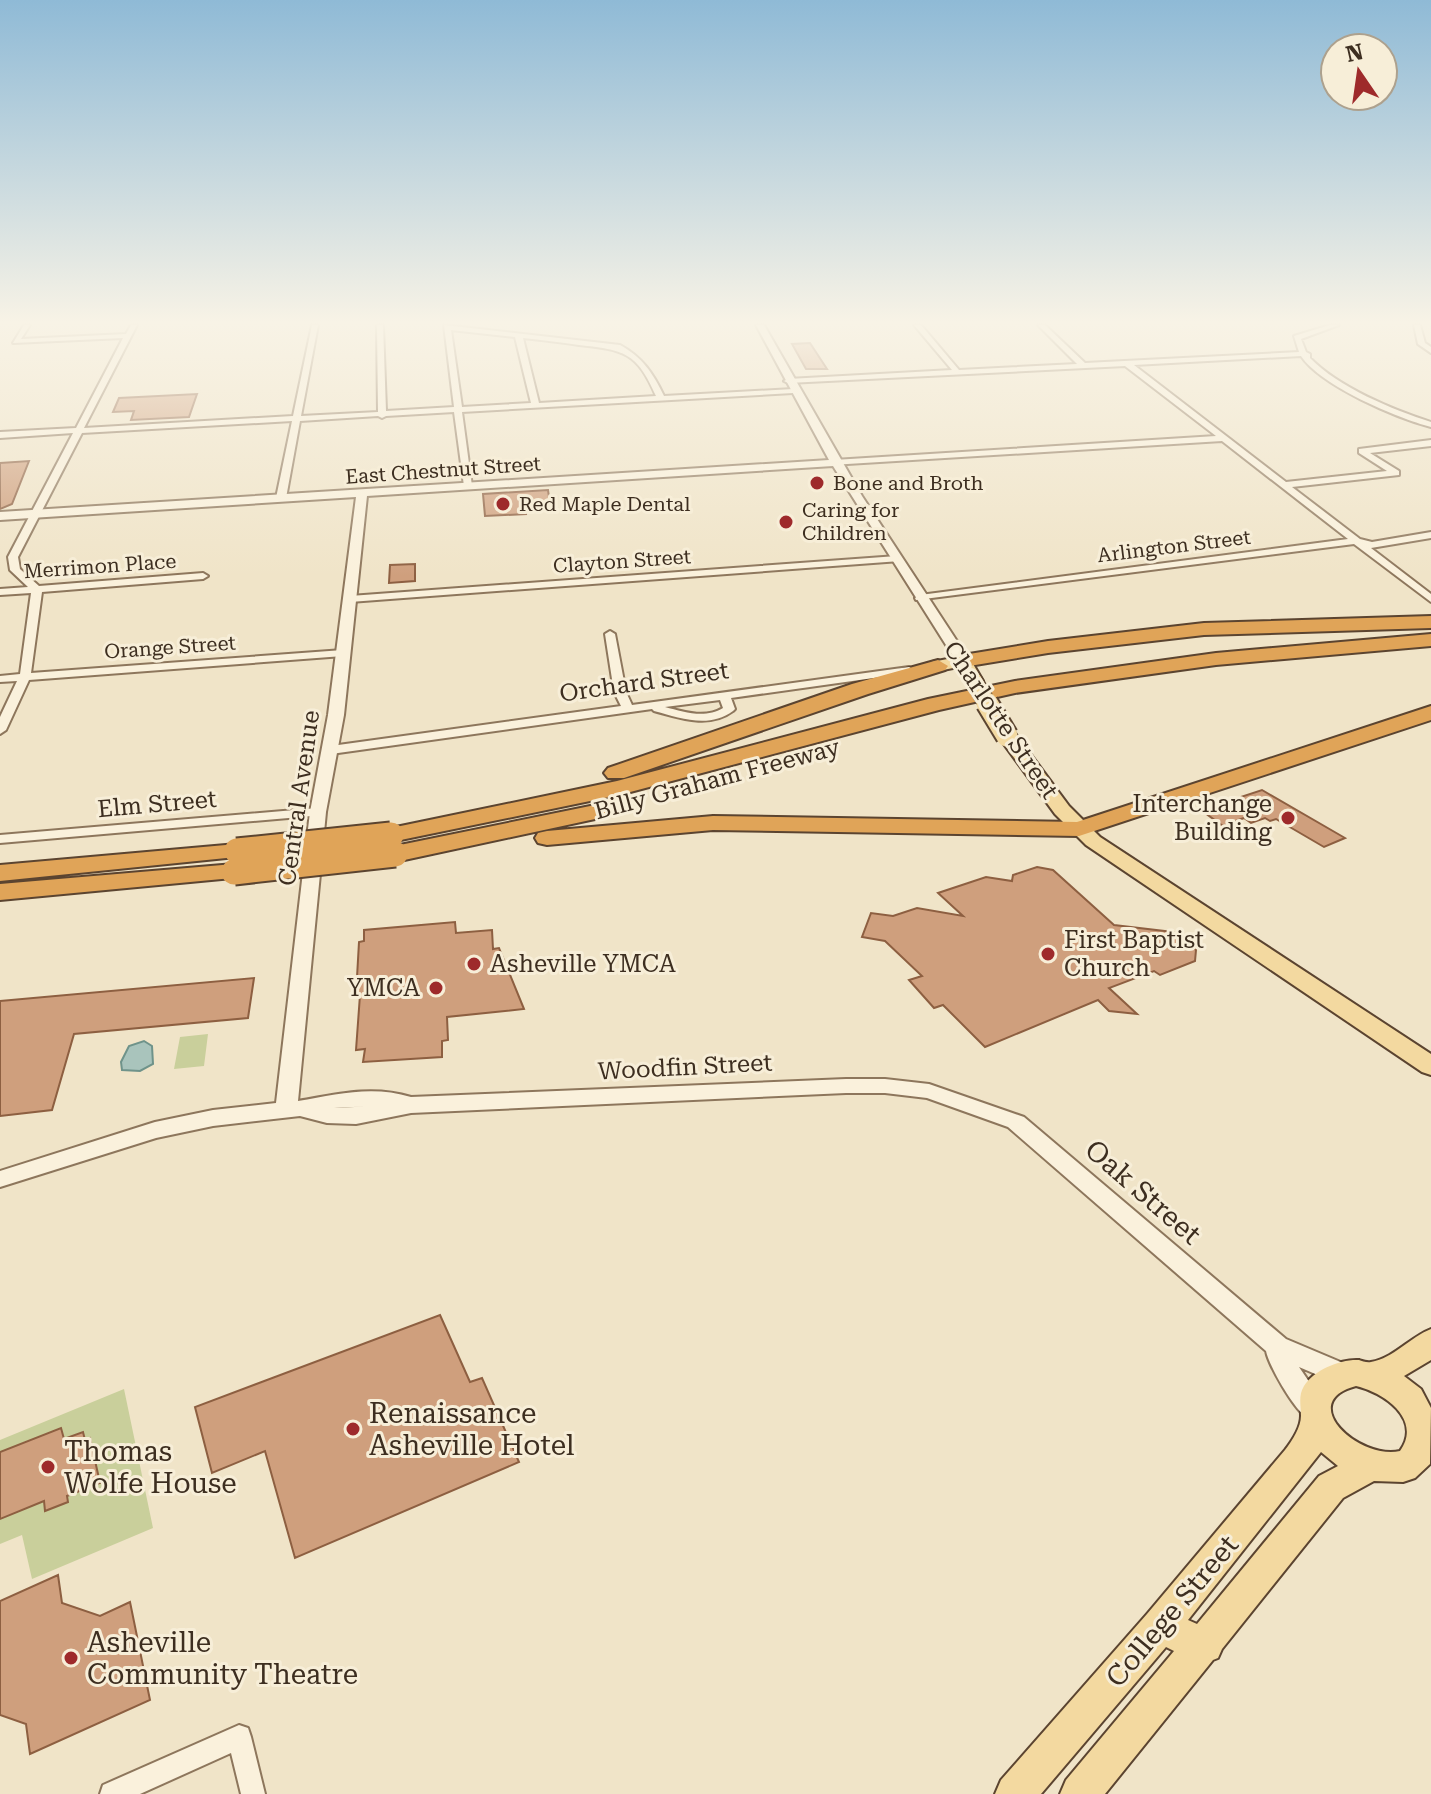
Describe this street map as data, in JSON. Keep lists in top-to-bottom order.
{
  "streets": {
    "highway": ["Billy Graham Freeway"],
    "main road": ["Orchard Street", "Charlotte Street", "College Street"],
    "street": [
      "East Chestnut Street",
      "Arlington Street",
      "Clayton Street",
      "Merrimon Place",
      "Orange Street",
      "Central Avenue",
      "Elm Street",
      "Woodfin Street",
      "Oak Street"
    ]
  },
  "crossings": [
    ["East Chestnut Street", "Charlotte Street"],
    ["East Chestnut Street", "Central Avenue"],
    ["Arlington Street", "Charlotte Street"],
    ["Clayton Street", "Charlotte Street"],
    ["Clayton Street", "Central Avenue"],
    ["Orange Street", "Central Avenue"],
    ["Orchard Street", "Charlotte Street"],
    ["Orchard Street", "Central Avenue"],
    ["Central Avenue", "Elm Street"],
    ["Central Avenue", "Woodfin Street"],
    ["Woodfin Street", "Oak Street"],
    ["Oak Street", "College Street"]
  ],
  "places": [
    "Bone and Broth",
    "Red Maple Dental",
    "Caring for Children",
    "Interchange Building",
    "First Baptist Church",
    "Asheville YMCA",
    "YMCA",
    "Renaissance Asheville Hotel",
    "Thomas Wolfe House",
    "Asheville Community Theatre"
  ],
  "north": "top"
}
